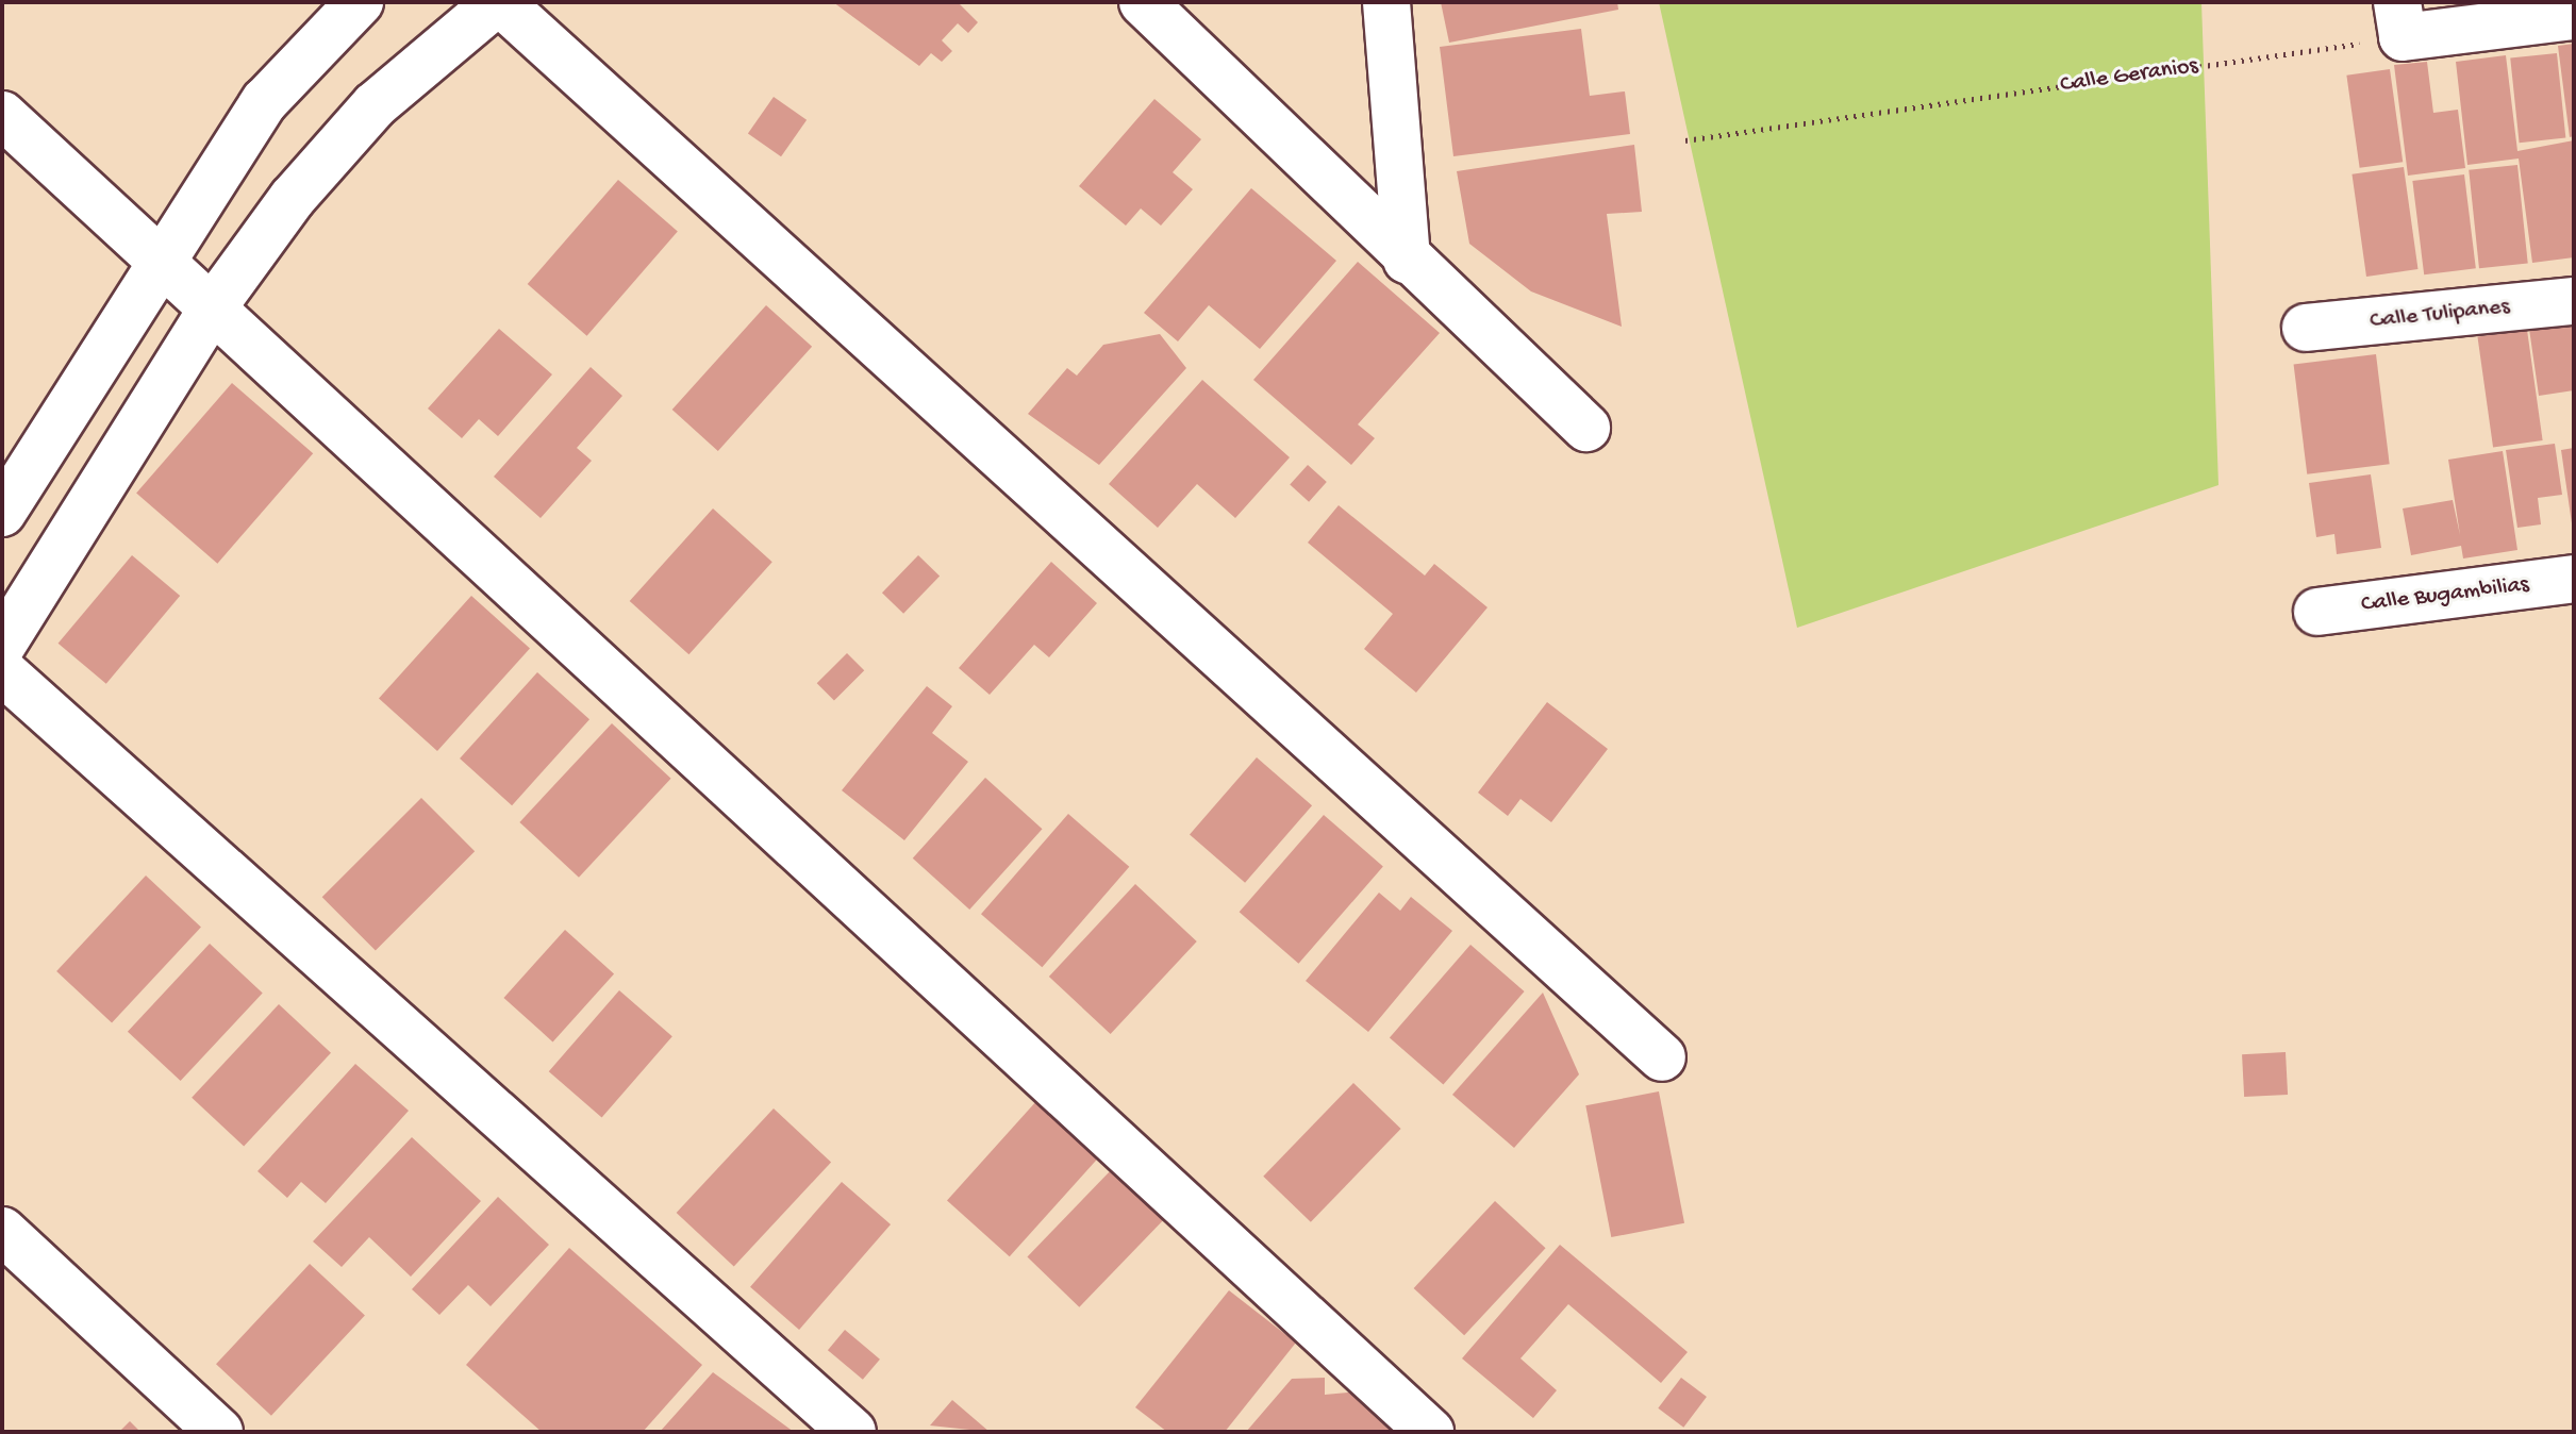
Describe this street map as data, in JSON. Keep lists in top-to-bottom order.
{
  "streets": {
    "street": ["Calle Tulipanes", "Calle Bugambilias"],
    "path": ["Calle Geranios"]
  }
}
